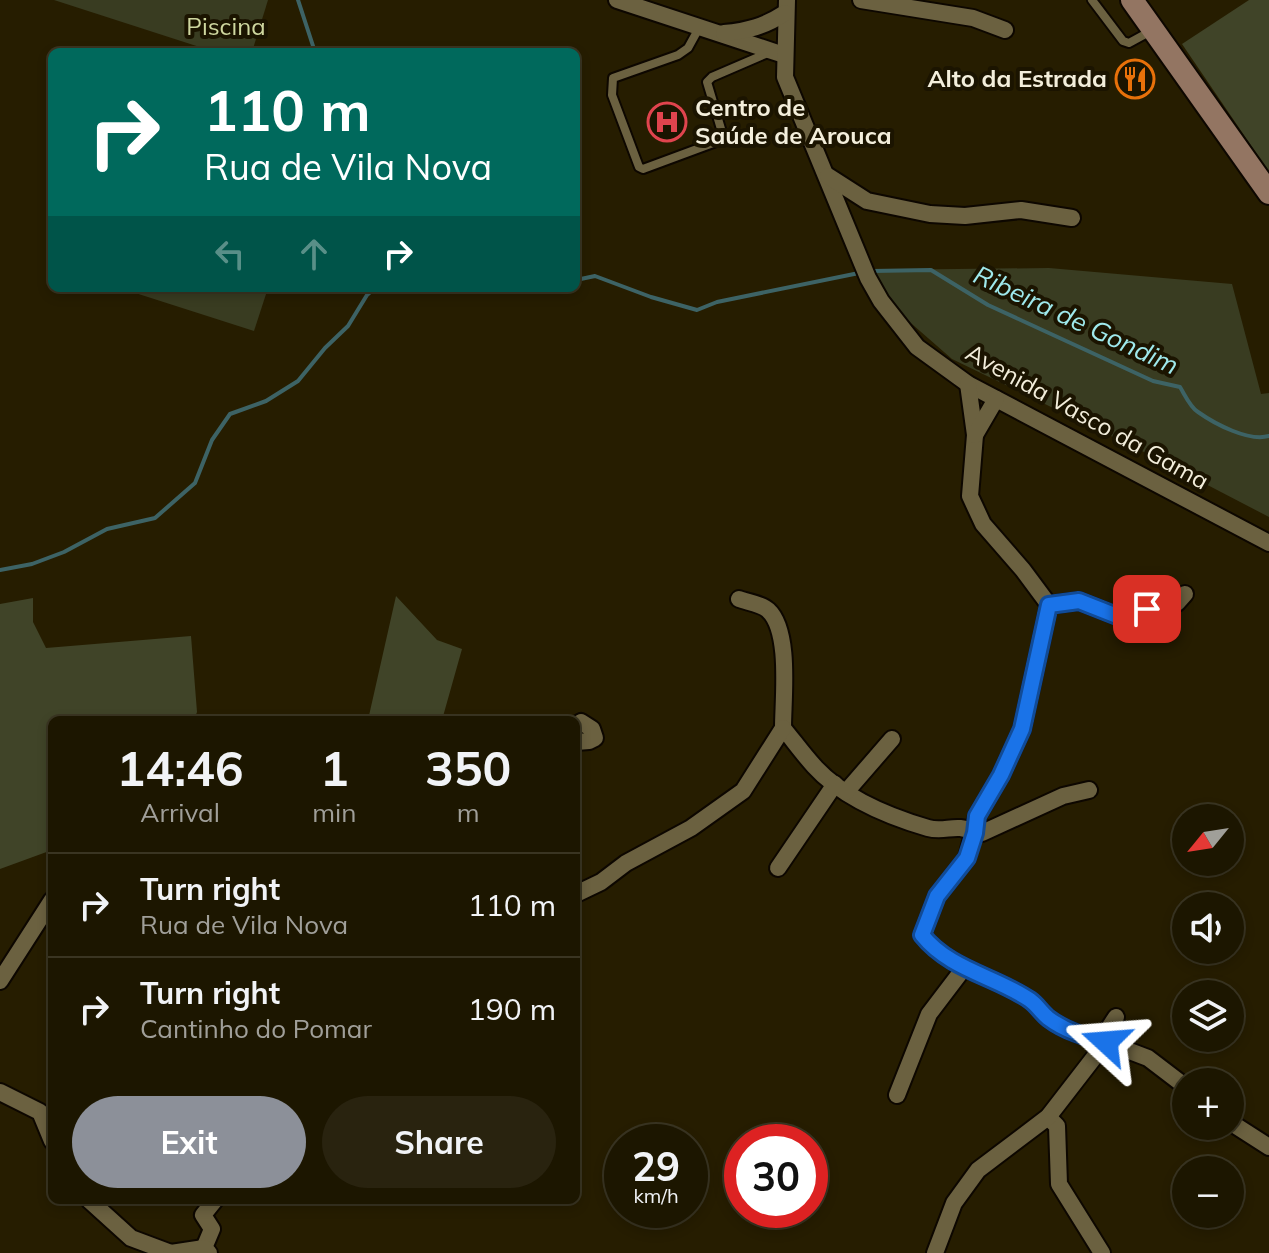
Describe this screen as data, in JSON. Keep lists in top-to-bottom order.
{
  "streets": {
    "street": ["Avenida Vasco da Gama"]
  },
  "water": ["Ribeira de Gondim"],
  "parks": ["Piscina"],
  "places": {
    "restaurant": ["Alto da Estrada"],
    "hospital": ["Centro de Saúde de Arouca"]
  },
  "north": "bottom left",
  "page": {
    "turn": ["110 m", "Rua de Vila Nova"],
    "eta": [
      "14:46",
      "Arrival",
      "1",
      "min",
      "350",
      "m"
    ],
    "map_buttons": ["+", "−"],
    "list": [
      {
        "name": "Turn right",
        "note": "Rua de Vila Nova",
        "value": "110 m"
      },
      {
        "name": "Turn right",
        "note": "Cantinho do Pomar",
        "value": "190 m"
      }
    ],
    "buttons": ["Exit", "Share"],
    "speed": "29 km/h",
    "limit": "30"
  }
}
